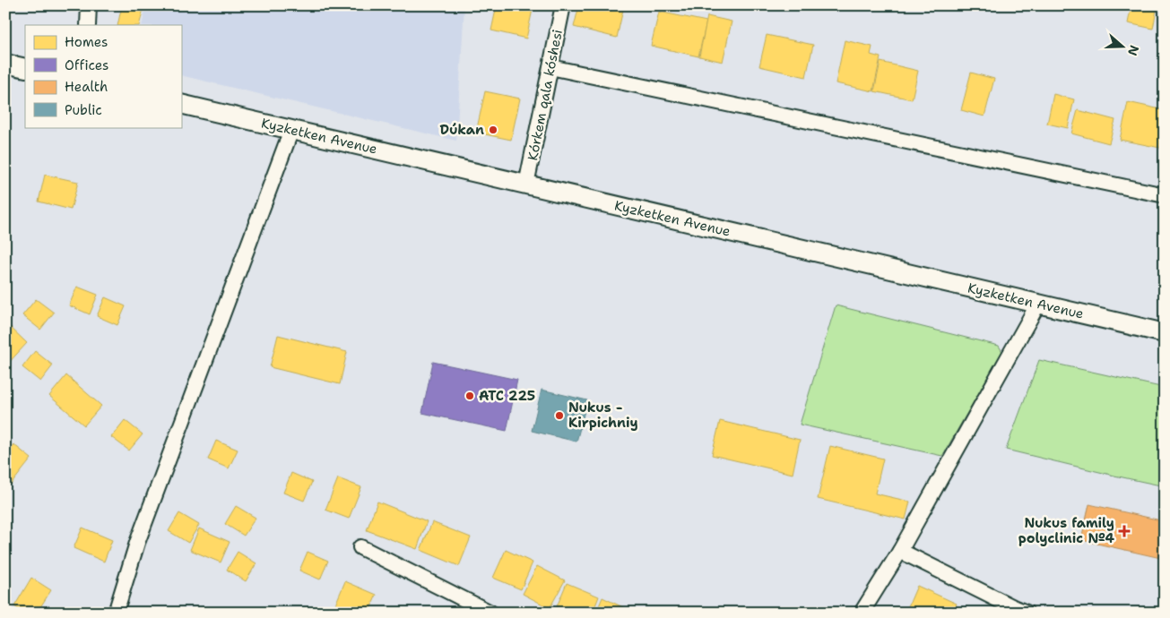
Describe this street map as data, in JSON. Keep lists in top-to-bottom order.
{
  "streets": {
    "street": ["Kórkem qala kóshesi", "Kyzketken Avenue"]
  },
  "crossings": [
    ["Kórkem qala kóshesi", "Kyzketken Avenue"]
  ],
  "places": {
    "other": ["Dúkan", "АТС 225", "Nukus - Kirpichniy"],
    "health": ["Nukus family polyclinic №4"]
  },
  "legend": [
    "Homes",
    "Offices",
    "Health",
    "Public"
  ],
  "north": "right"
}
